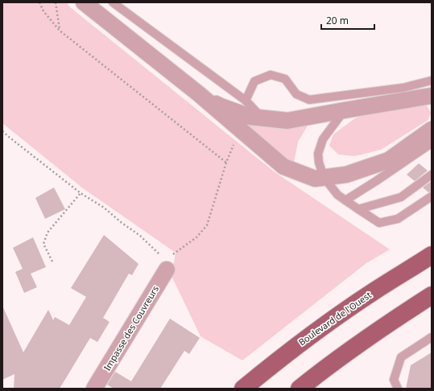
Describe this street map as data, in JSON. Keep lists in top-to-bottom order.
{
  "streets": {
    "main road": ["Boulevard de l'Ouest"],
    "street": ["Impasse des Couvreurs"]
  },
  "scale_bar": "20 m"
}
